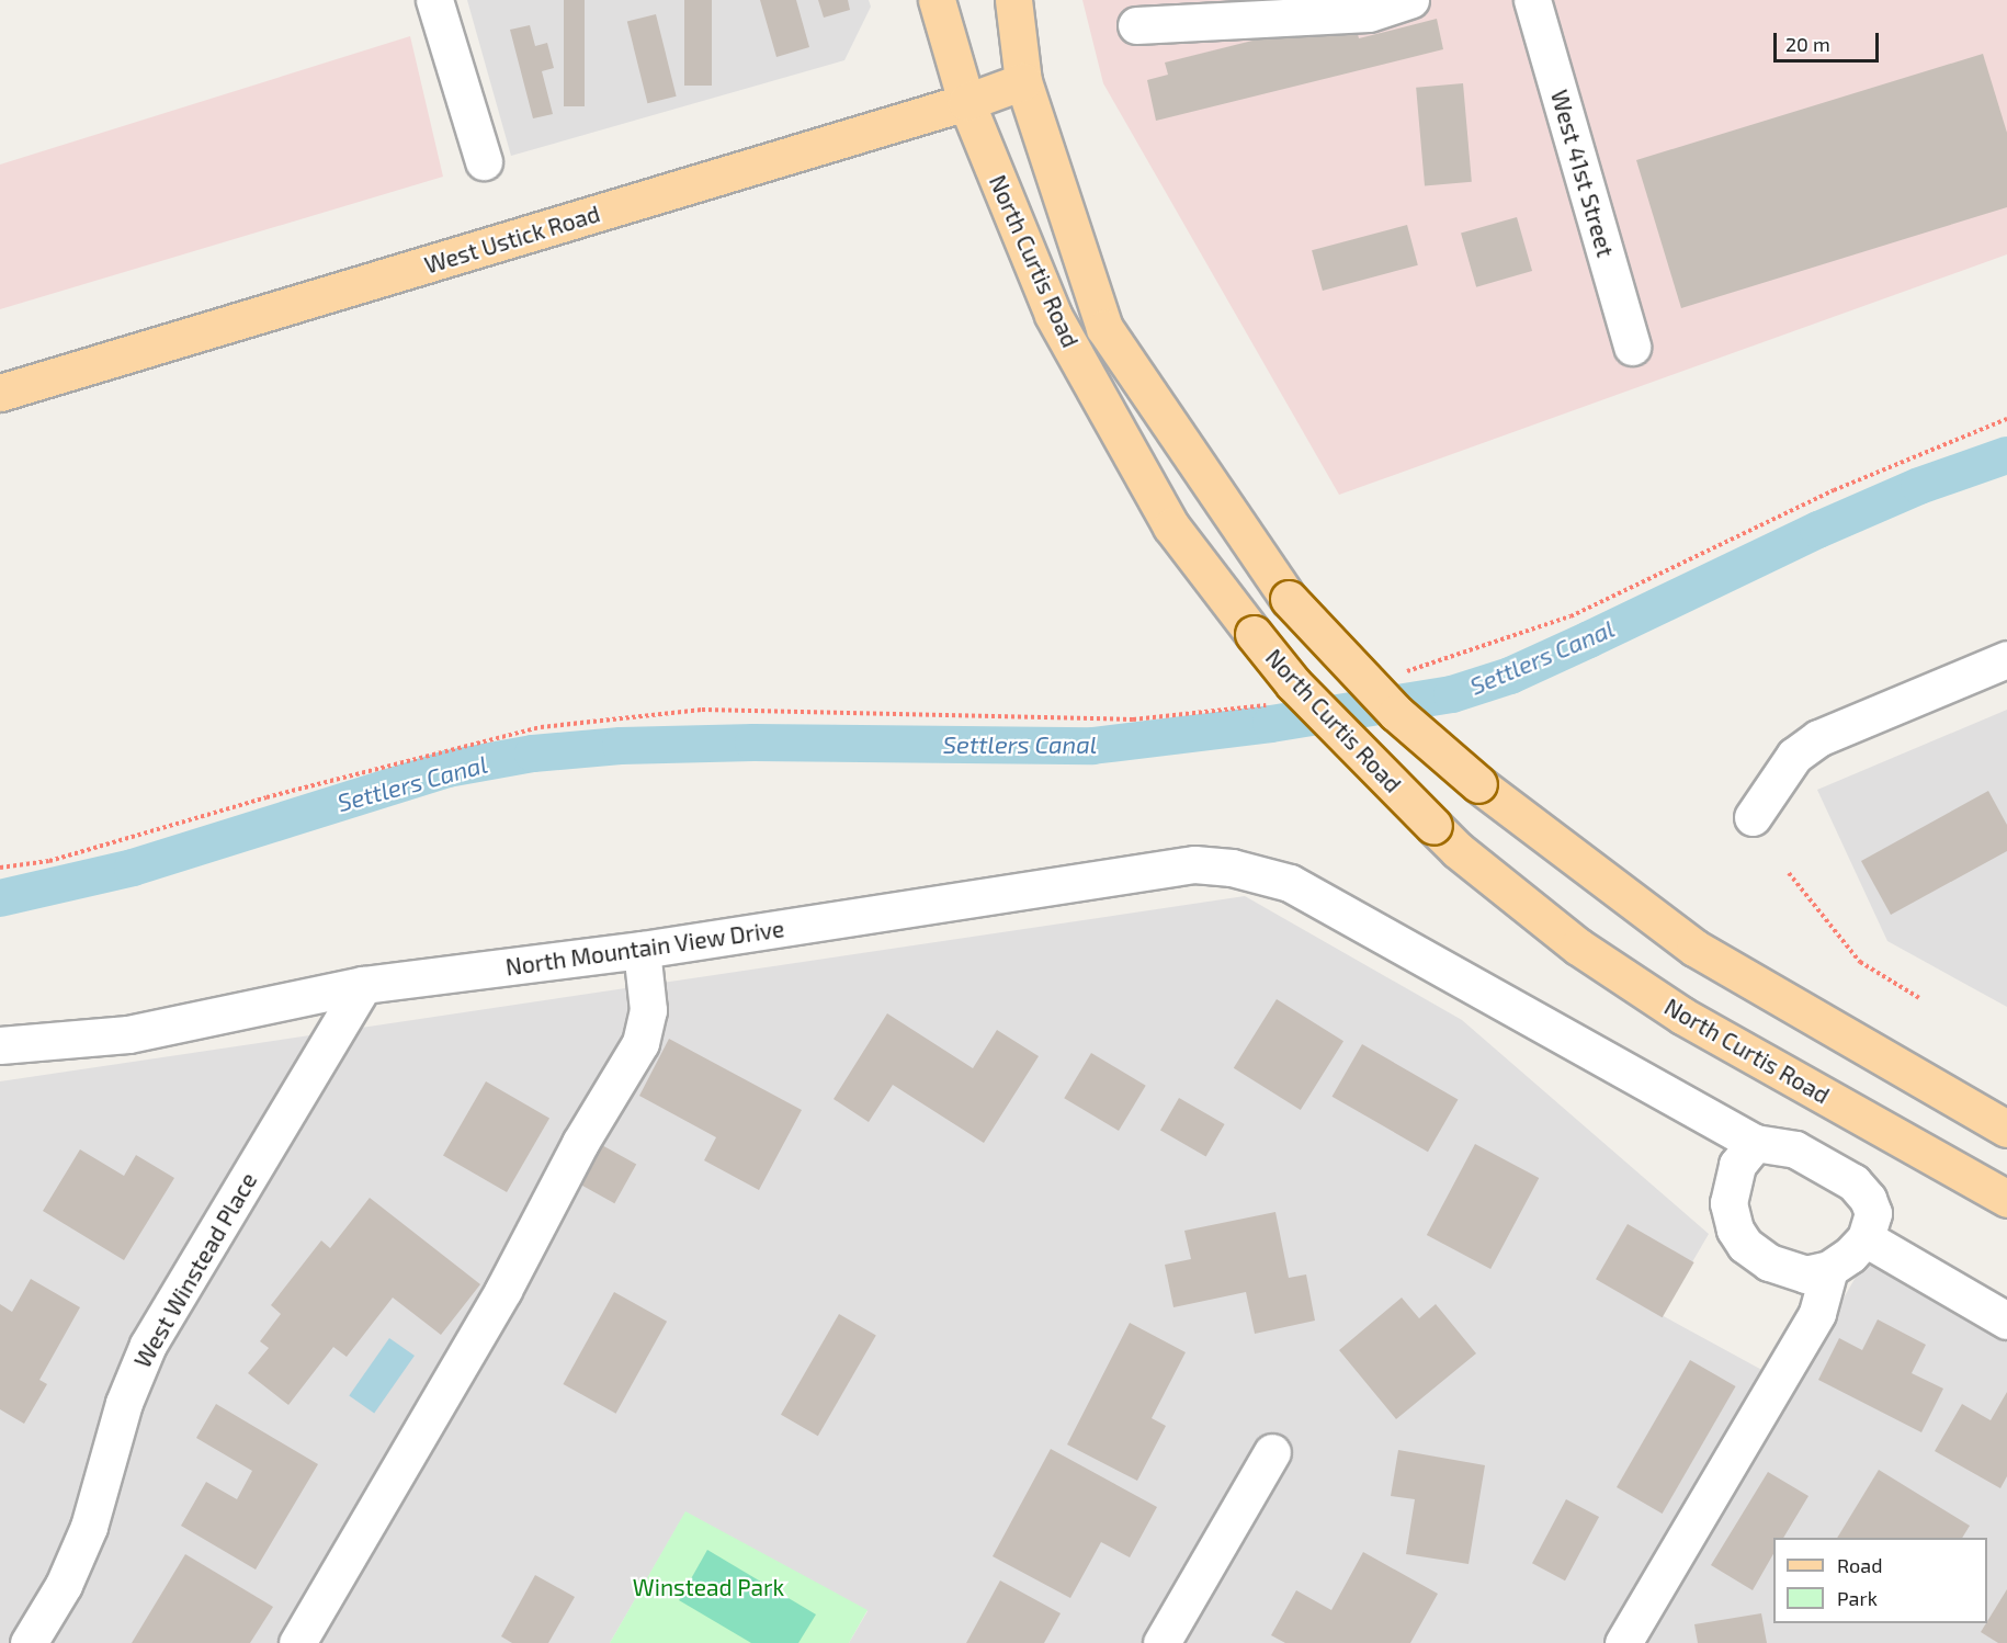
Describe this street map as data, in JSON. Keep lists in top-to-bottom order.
{
  "streets": {
    "main road": ["West Ustick Road", "North Curtis Road"],
    "street": ["West 41st Street", "North Mountain View Drive", "West Winstead Place"]
  },
  "crossings": [
    ["West Ustick Road", "North Curtis Road"],
    ["North Mountain View Drive", "West Winstead Place"]
  ],
  "water": ["Settlers Canal"],
  "parks": ["Winstead Park"],
  "legend": ["Road", "Park"],
  "scale_bar": "20 m"
}
